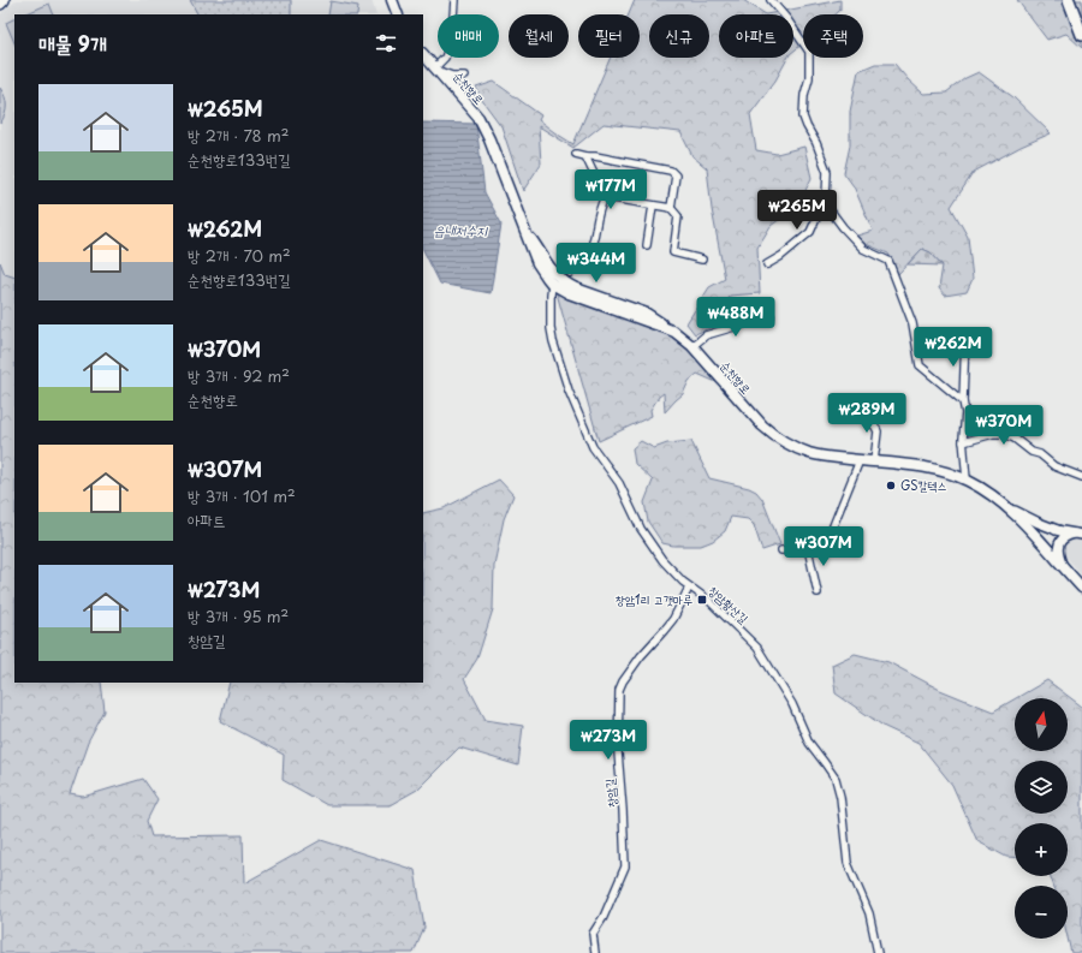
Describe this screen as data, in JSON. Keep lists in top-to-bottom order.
{
  "streets": {
    "main road": ["순천향로"],
    "street": ["창암황산길", "창암길"]
  },
  "crossings": [
    ["순천향로", "창암황산길"],
    ["창암황산길", "창암길"]
  ],
  "water": ["읍내저수지"],
  "places": {
    "other": ["GS칼텍스"],
    "transit": ["창암1리 고갯마루"]
  },
  "north": "top",
  "page": {
    "chip": [
      "매매",
      "월세",
      "필터",
      "신규",
      "아파트",
      "주택"
    ],
    "heading": "매물 9개",
    "list": [
      {
        "name": "₩265M",
        "note": "방 2개 · 78 m² · 순천향로133번길"
      },
      {
        "name": "₩262M",
        "note": "방 2개 · 70 m² · 순천향로133번길"
      },
      {
        "name": "₩370M",
        "note": "방 3개 · 92 m² · 순천향로"
      },
      {
        "name": "₩307M",
        "note": "방 3개 · 101 m² · 아파트"
      },
      {
        "name": "₩273M",
        "note": "방 3개 · 95 m² · 창암길"
      }
    ],
    "price": [
      "₩177M",
      "₩265M",
      "₩344M",
      "₩488M",
      "₩262M",
      "₩289M",
      "₩370M",
      "₩307M",
      "₩273M"
    ],
    "map_buttons": ["+", "−"]
  }
}
